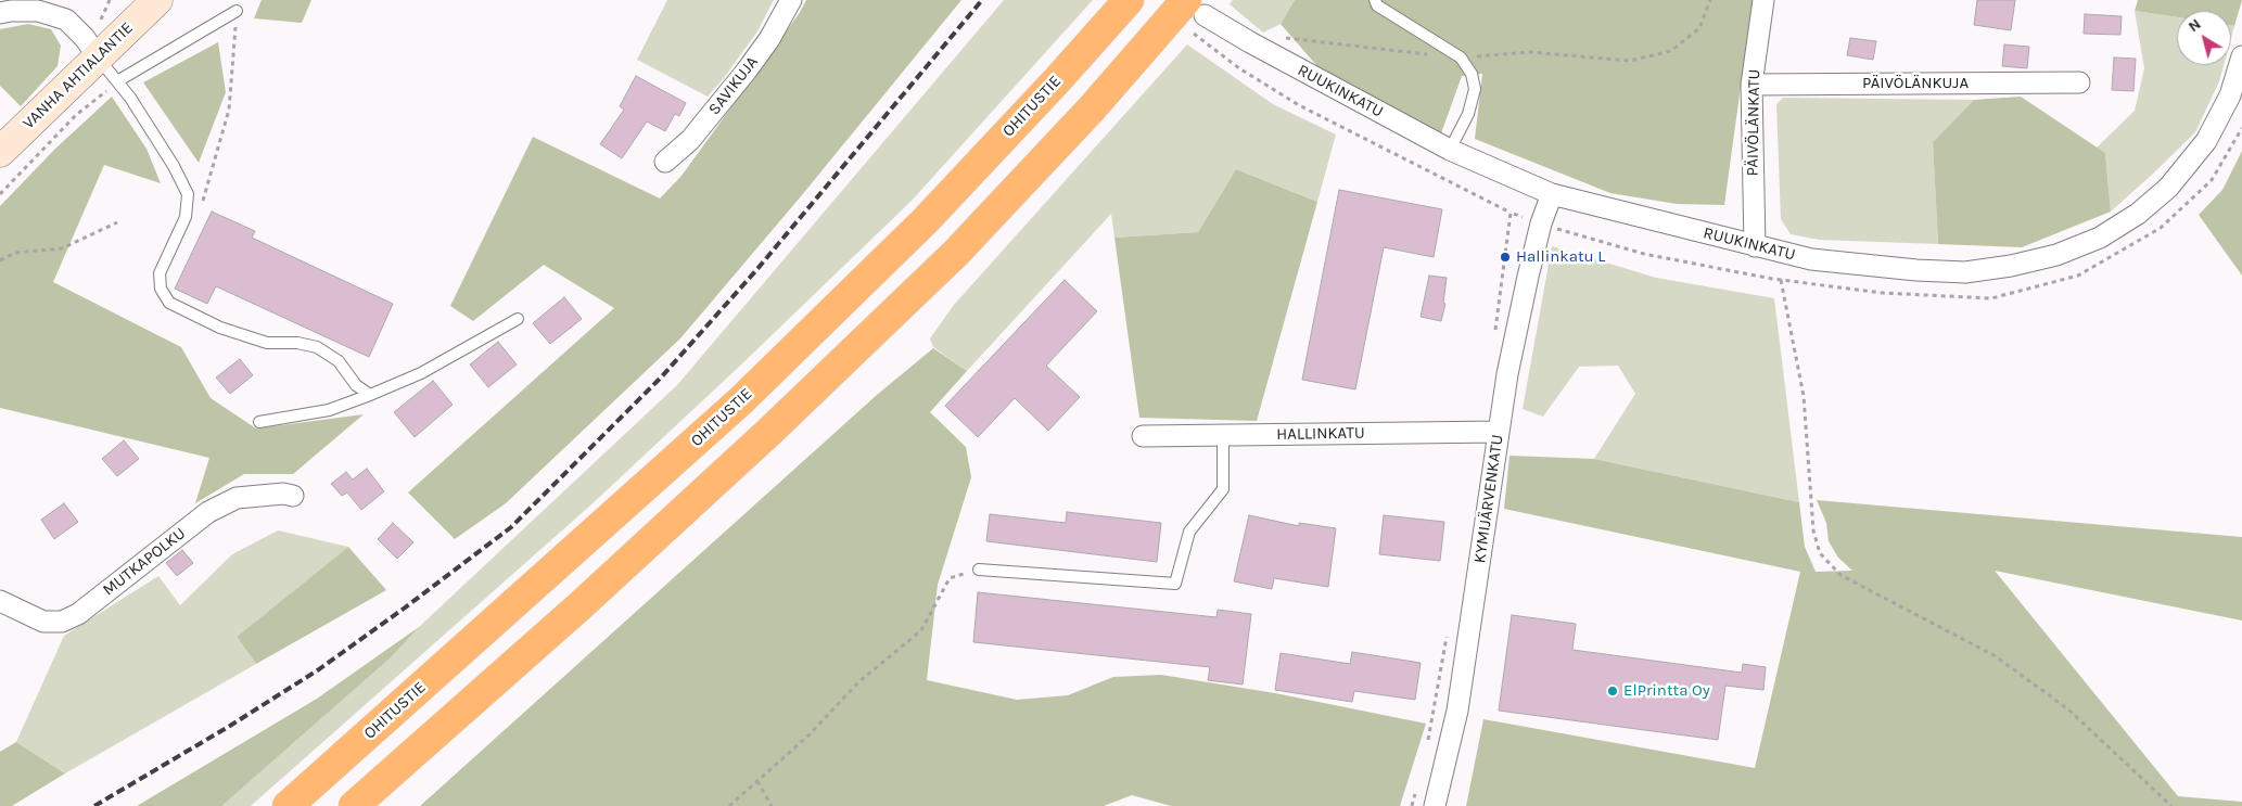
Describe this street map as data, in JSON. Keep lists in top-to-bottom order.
{
  "streets": {
    "highway": ["OHITUSTIE"],
    "street": [
      "VANHA AHTIALANTIE",
      "PÄIVÖLÄNKUJA",
      "SAVIKUJA",
      "RUUKINKATU",
      "PÄIVÖLÄNKATU",
      "HALLINKATU",
      "KYMIJÄRVENKATU",
      "MUTKAPOLKU"
    ]
  },
  "crossings": [
    ["PÄIVÖLÄNKUJA", "PÄIVÖLÄNKATU"],
    ["RUUKINKATU", "PÄIVÖLÄNKATU"],
    ["RUUKINKATU", "KYMIJÄRVENKATU"],
    ["HALLINKATU", "KYMIJÄRVENKATU"]
  ],
  "places": ["Hallinkatu L", "ElPrintta Oy"],
  "north": "top left"
}
